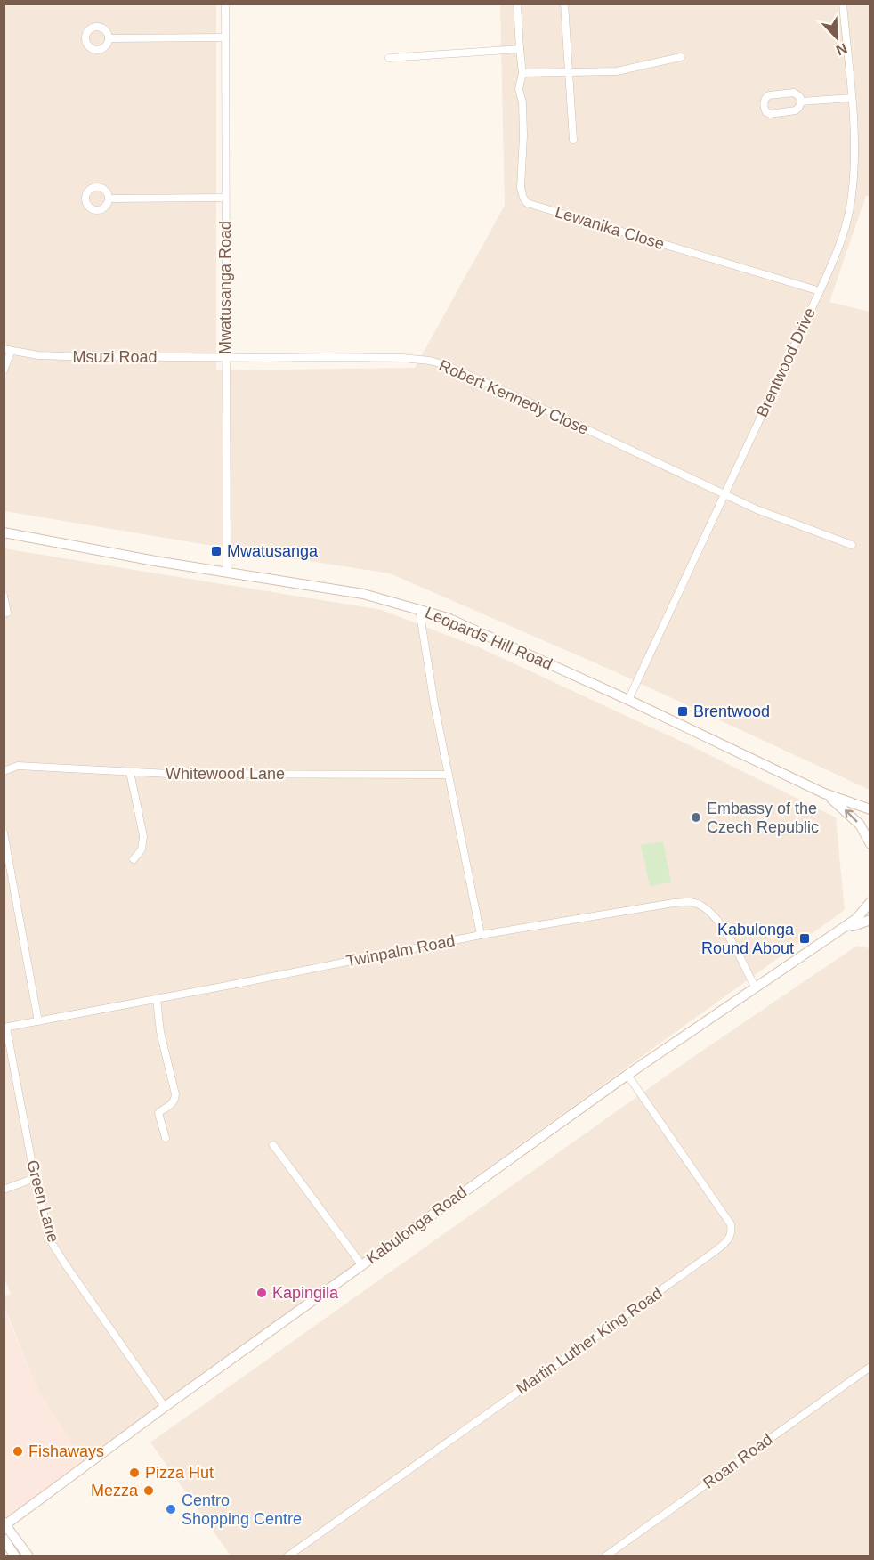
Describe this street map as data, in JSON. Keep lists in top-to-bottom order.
{
  "streets": {
    "main road": ["Leopards Hill Road", "Kabulonga Road"],
    "street": [
      "Lewanika Close",
      "Mwatusanga Road",
      "Msuzi Road",
      "Brentwood Drive",
      "Robert Kennedy Close",
      "Whitewood Lane",
      "Twinpalm Road",
      "Green Lane",
      "Martin Luther King Road",
      "Roan Road"
    ]
  },
  "crossings": [
    ["Lewanika Close", "Brentwood Drive"],
    ["Mwatusanga Road", "Msuzi Road"],
    ["Mwatusanga Road", "Robert Kennedy Close"],
    ["Mwatusanga Road", "Leopards Hill Road"],
    ["Msuzi Road", "Robert Kennedy Close"],
    ["Brentwood Drive", "Robert Kennedy Close"],
    ["Brentwood Drive", "Leopards Hill Road"],
    ["Twinpalm Road", "Green Lane"],
    ["Twinpalm Road", "Kabulonga Road"],
    ["Green Lane", "Kabulonga Road"],
    ["Kabulonga Road", "Martin Luther King Road"]
  ],
  "places": {
    "transit": ["Mwatusanga", "Brentwood", "Kabulonga Round About"],
    "other": [
      "Embassy of the Czech Republic",
      "Kapingila",
      "Fishaways",
      "Pizza Hut",
      "Mezza",
      "Centro Shopping Centre"
    ]
  },
  "north": "bottom right"
}
